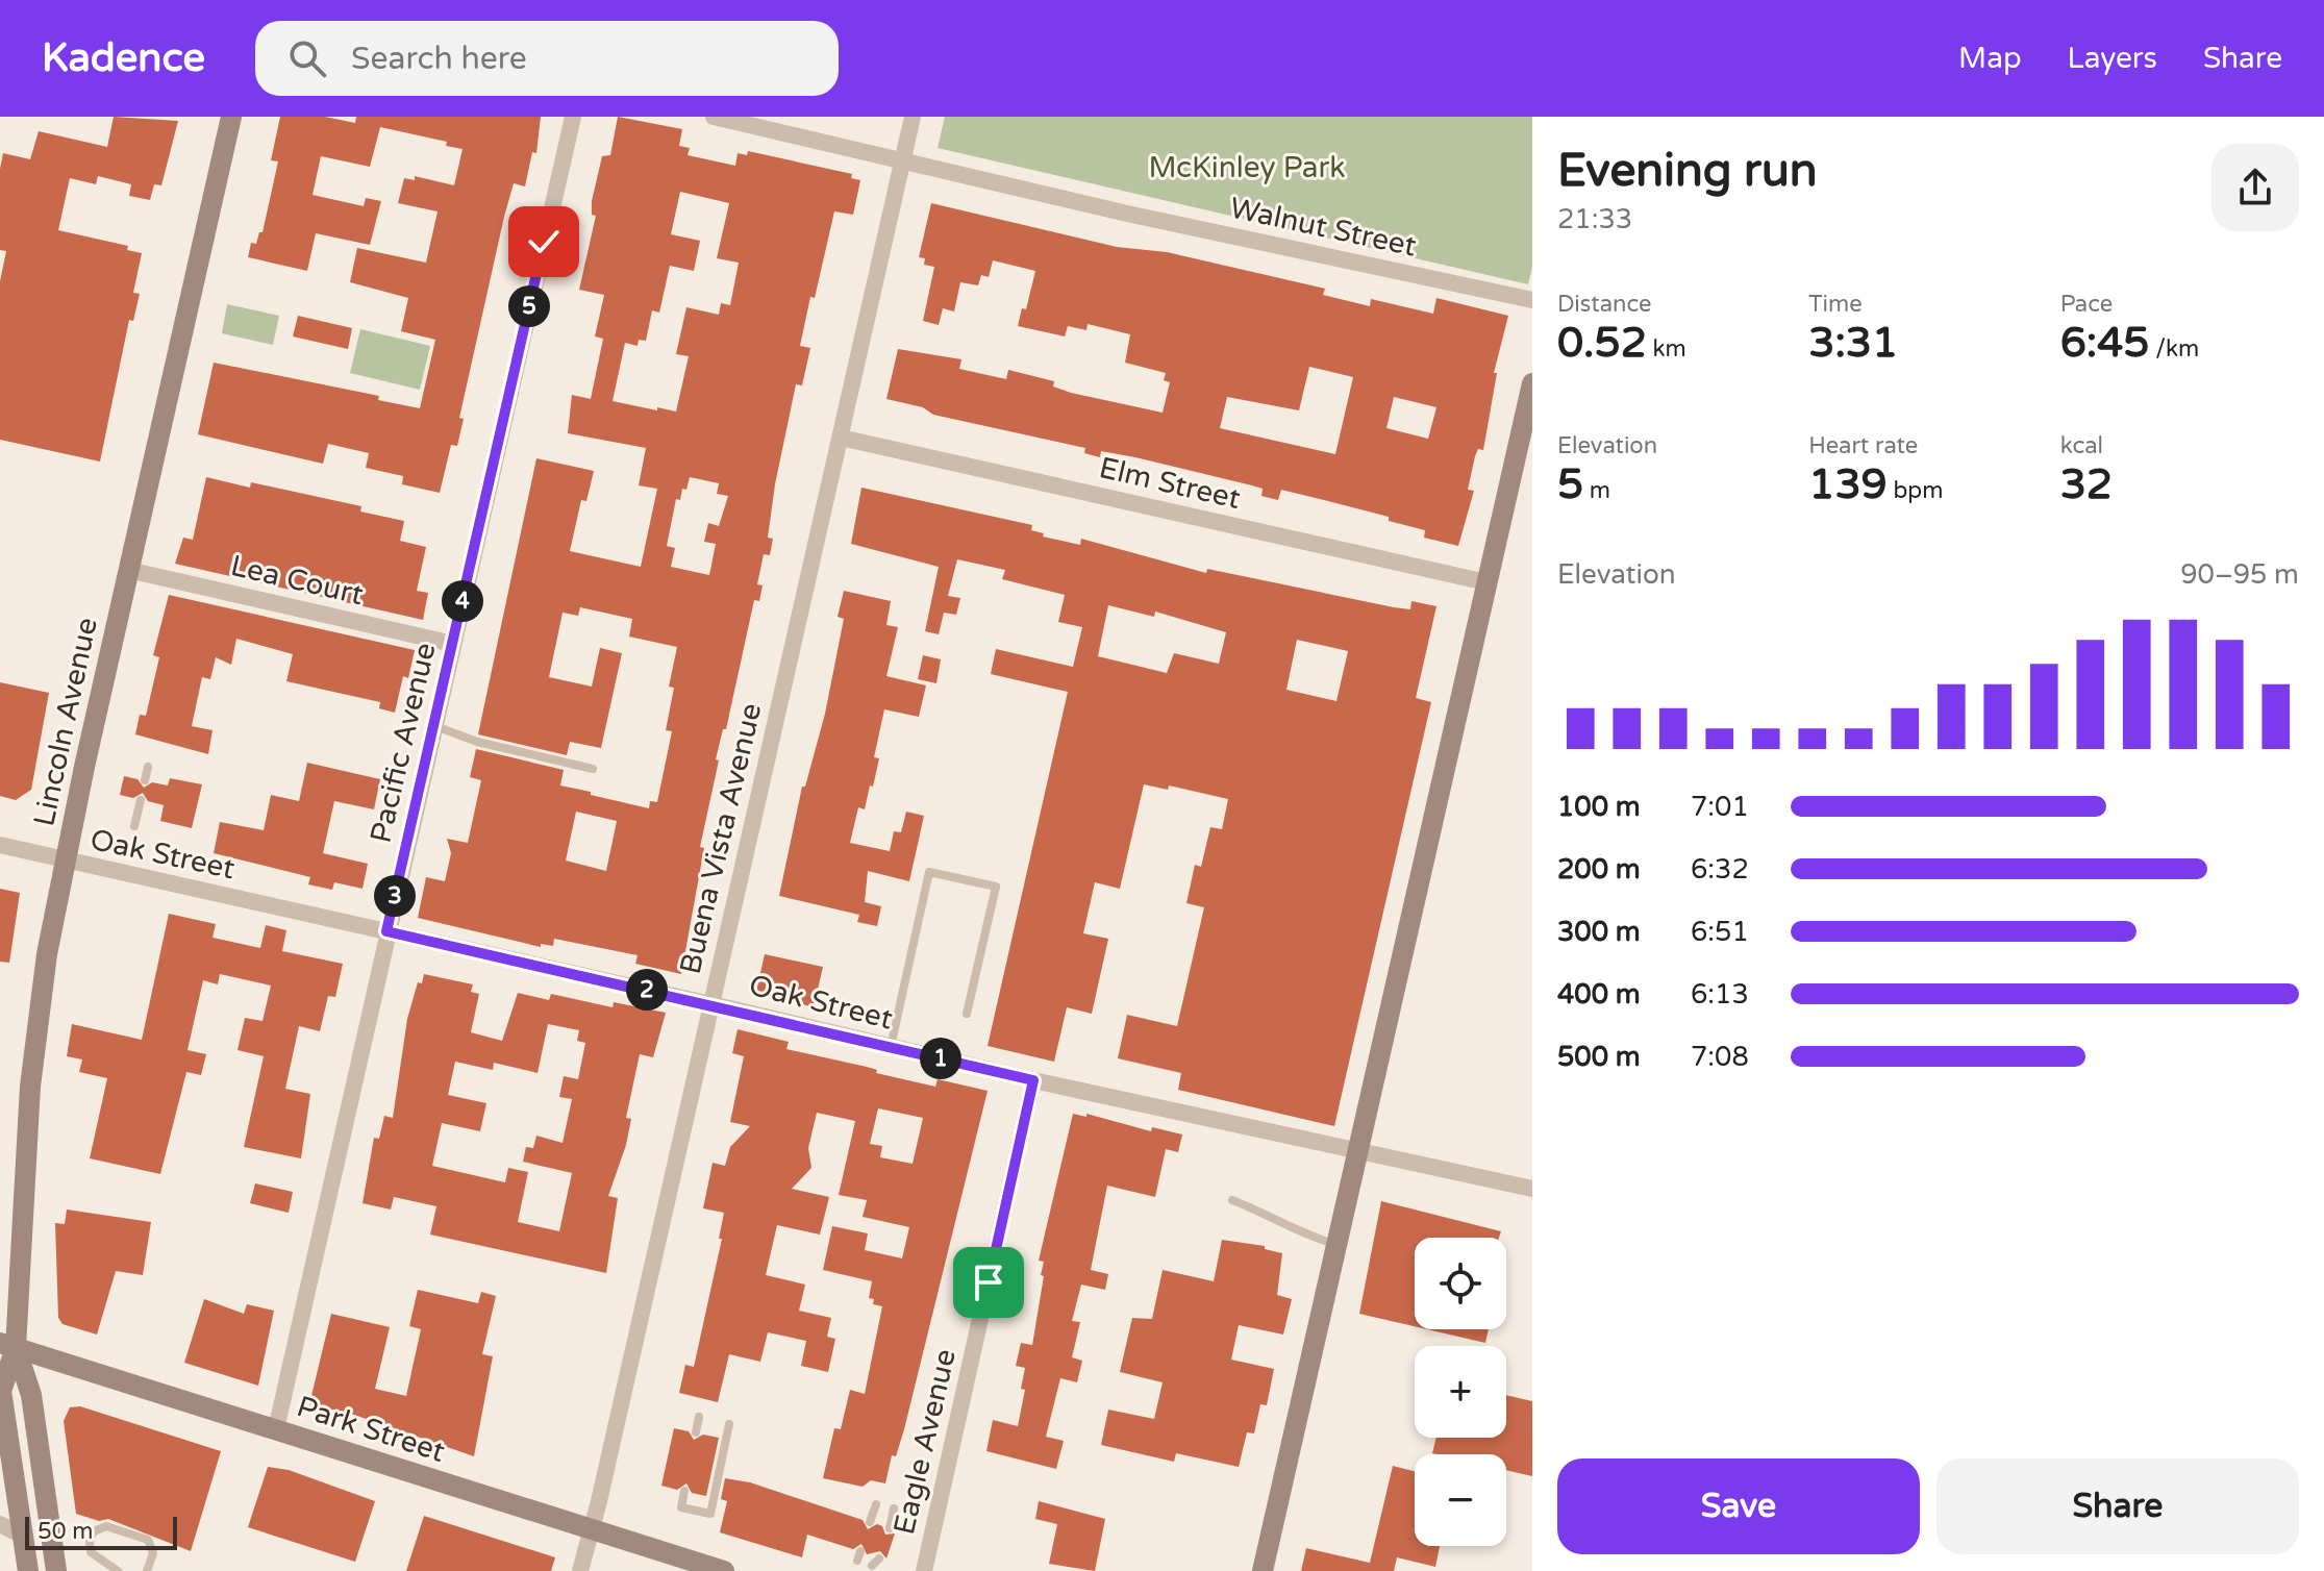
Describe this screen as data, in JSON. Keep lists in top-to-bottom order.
{
  "streets": {
    "main road": ["Lincoln Avenue", "Park Street"],
    "street": [
      "Walnut Street",
      "Elm Street",
      "Lea Court",
      "Pacific Avenue",
      "Buena Vista Avenue",
      "Oak Street",
      "Eagle Avenue"
    ]
  },
  "crossings": [
    ["Walnut Street", "Buena Vista Avenue"],
    ["Elm Street", "Buena Vista Avenue"],
    ["Lea Court", "Lincoln Avenue"],
    ["Lea Court", "Pacific Avenue"],
    ["Lincoln Avenue", "Oak Street"],
    ["Lincoln Avenue", "Park Street"],
    ["Pacific Avenue", "Oak Street"],
    ["Pacific Avenue", "Park Street"],
    ["Buena Vista Avenue", "Oak Street"],
    ["Buena Vista Avenue", "Park Street"],
    ["Oak Street", "Eagle Avenue"]
  ],
  "parks": ["McKinley Park"],
  "scale_bar": "50 m",
  "page": {
    "header": "Kadence",
    "search": "Search here",
    "nav": ["Map", "Layers", "Share"],
    "heading": ["Evening run", "21:33"],
    "stats": [
      ["Distance", "0.52 km"],
      ["Time", "3:31"],
      ["Pace", "6:45 /km"],
      ["Elevation", "5 m"],
      ["Heart rate", "139 bpm"],
      ["kcal", "32"]
    ],
    "pins": [
      "5",
      "4",
      "3",
      "2",
      "1"
    ],
    "chart": ["Elevation", "90–95 m"],
    "list": [
      {
        "name": "100 m",
        "note": "7:01"
      },
      {
        "name": "200 m",
        "note": "6:32"
      },
      {
        "name": "300 m",
        "note": "6:51"
      },
      {
        "name": "400 m",
        "note": "6:13"
      },
      {
        "name": "500 m",
        "note": "7:08"
      }
    ],
    "map_buttons": ["+", "−"],
    "buttons": ["Save", "Share"],
    "scale": "50 m"
  }
}
